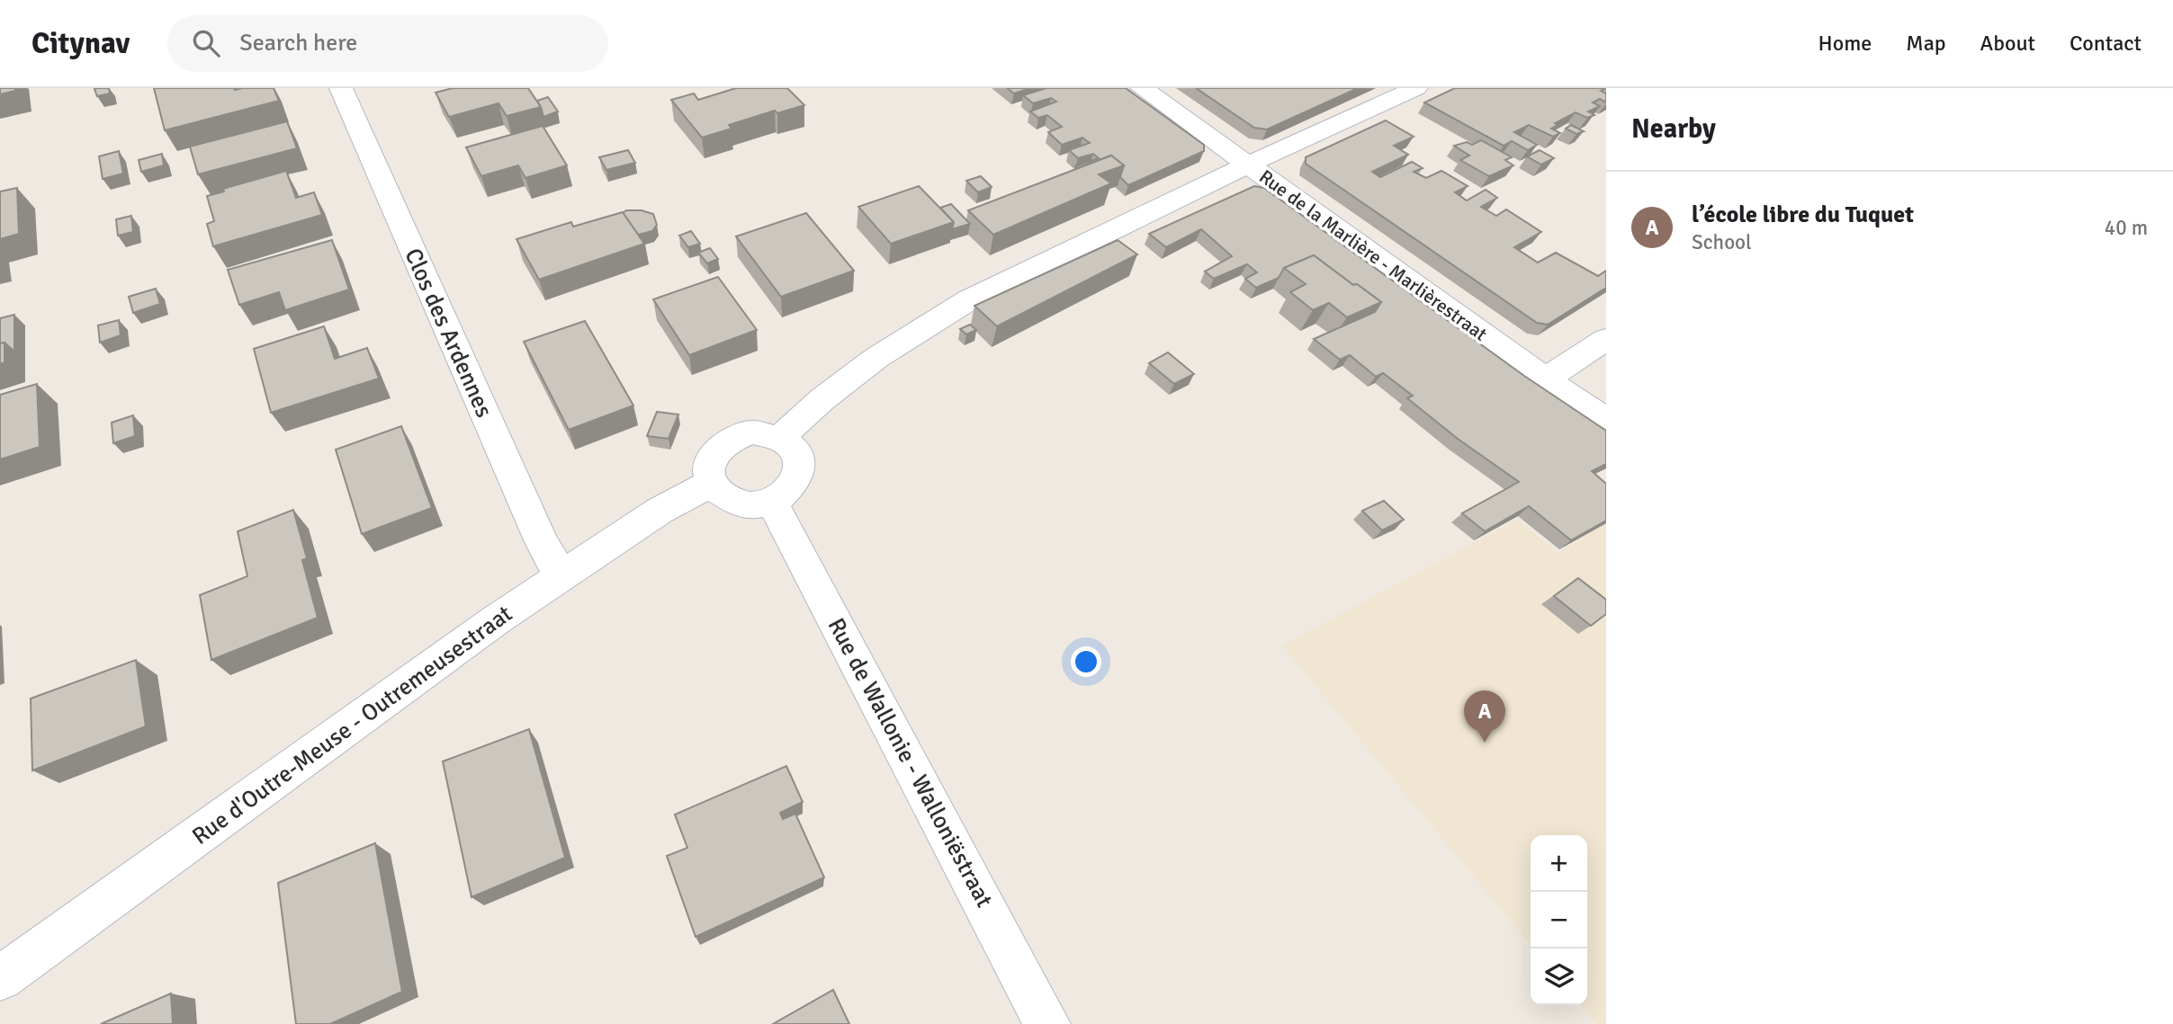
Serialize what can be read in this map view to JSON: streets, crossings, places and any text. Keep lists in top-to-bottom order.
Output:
{
  "streets": {
    "street": [
      "Rue de la Marlière - Marlièrestraat",
      "Clos des Ardennes",
      "Rue d'Outre-Meuse - Outremeusestraat",
      "Rue de Wallonie - Walloniëstraat"
    ]
  },
  "crossings": [
    ["Clos des Ardennes", "Rue d'Outre-Meuse - Outremeusestraat"],
    ["Rue d'Outre-Meuse - Outremeusestraat", "Rue de Wallonie - Walloniëstraat"]
  ],
  "page": {
    "header": "Citynav",
    "search": "Search here",
    "nav": [
      "Home",
      "Map",
      "About",
      "Contact"
    ],
    "heading": "Nearby",
    "list": [
      {
        "mark": "A",
        "name": "l’école libre du Tuquet",
        "note": "School",
        "value": "40 m"
      }
    ],
    "pins": "A",
    "map_buttons": ["+", "−"]
  }
}
